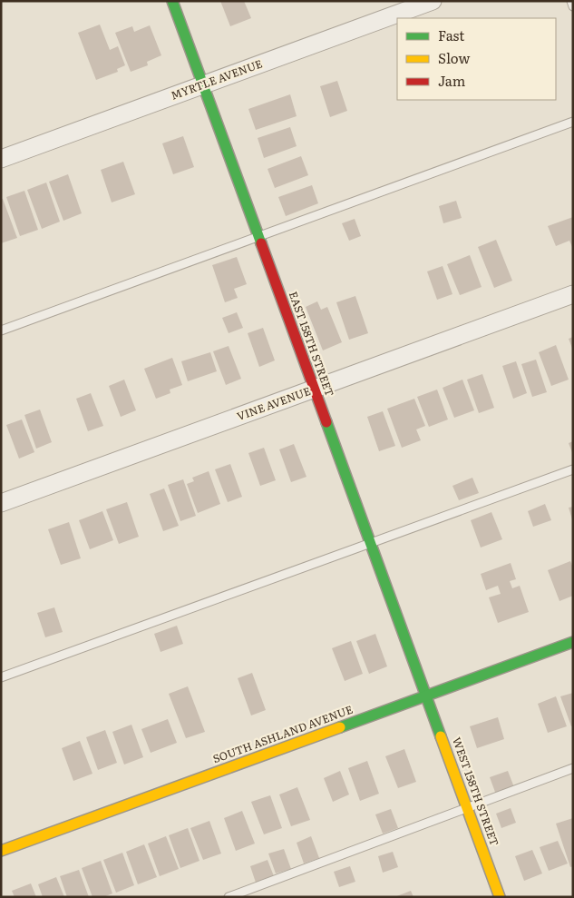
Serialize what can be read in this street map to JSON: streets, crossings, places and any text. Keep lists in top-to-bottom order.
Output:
{
  "streets": {
    "street": [
      "MYRTLE AVENUE",
      "EAST 158TH STREET",
      "VINE AVENUE",
      "SOUTH ASHLAND AVENUE",
      "WEST 158TH STREET"
    ]
  },
  "crossings": [
    ["MYRTLE AVENUE", "EAST 158TH STREET"],
    ["EAST 158TH STREET", "VINE AVENUE"],
    ["EAST 158TH STREET", "SOUTH ASHLAND AVENUE"],
    ["EAST 158TH STREET", "WEST 158TH STREET"],
    ["SOUTH ASHLAND AVENUE", "WEST 158TH STREET"]
  ],
  "legend": ["Fast", "Slow", "Jam"]
}
